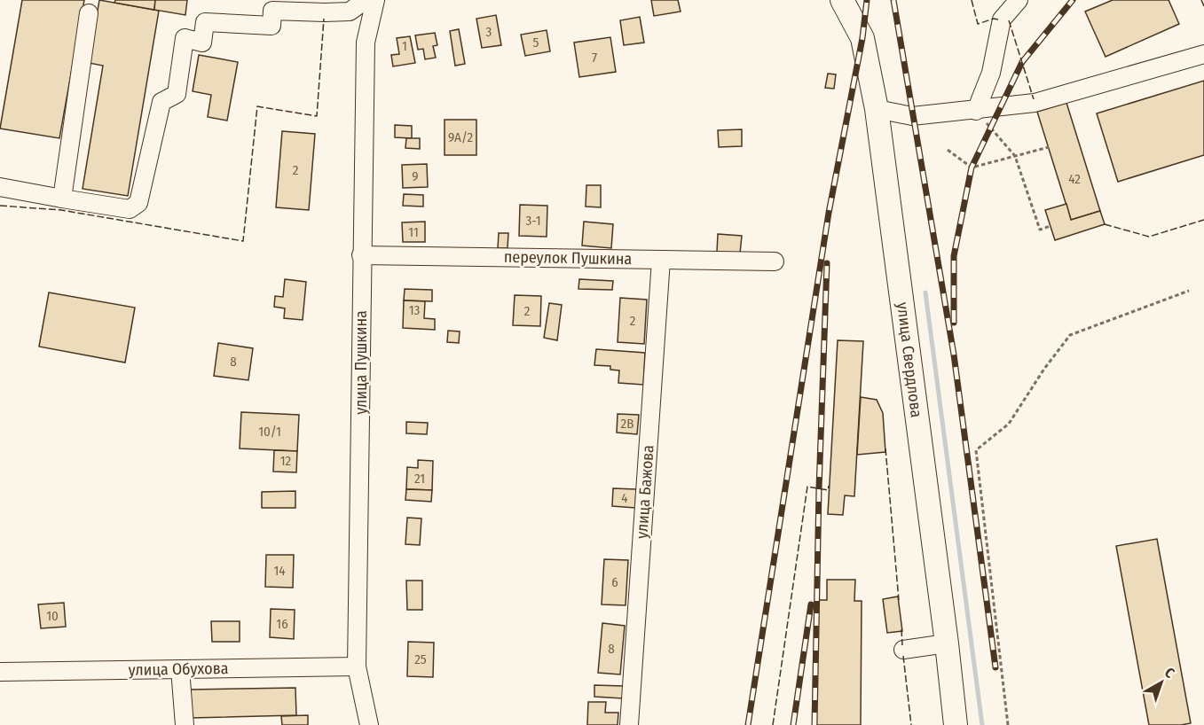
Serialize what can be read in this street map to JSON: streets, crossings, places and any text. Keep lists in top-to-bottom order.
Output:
{
  "streets": {
    "main road": ["улица Свердлова"],
    "street": [
      "переулок Пушкина",
      "улица Пушкина",
      "улица Бажова",
      "улица Обухова"
    ]
  },
  "crossings": [
    ["переулок Пушкина", "улица Пушкина"],
    ["переулок Пушкина", "улица Бажова"],
    ["улица Пушкина", "улица Обухова"]
  ],
  "house_numbers": [
    "3",
    "5",
    "1",
    "7",
    "9А/2",
    "2",
    "9",
    "42",
    "3-1",
    "11",
    "13",
    "2",
    "2",
    "8",
    "2В",
    "10/1",
    "12",
    "21",
    "4",
    "14",
    "6",
    "10",
    "16",
    "8",
    "25"
  ],
  "north": "top right"
}
